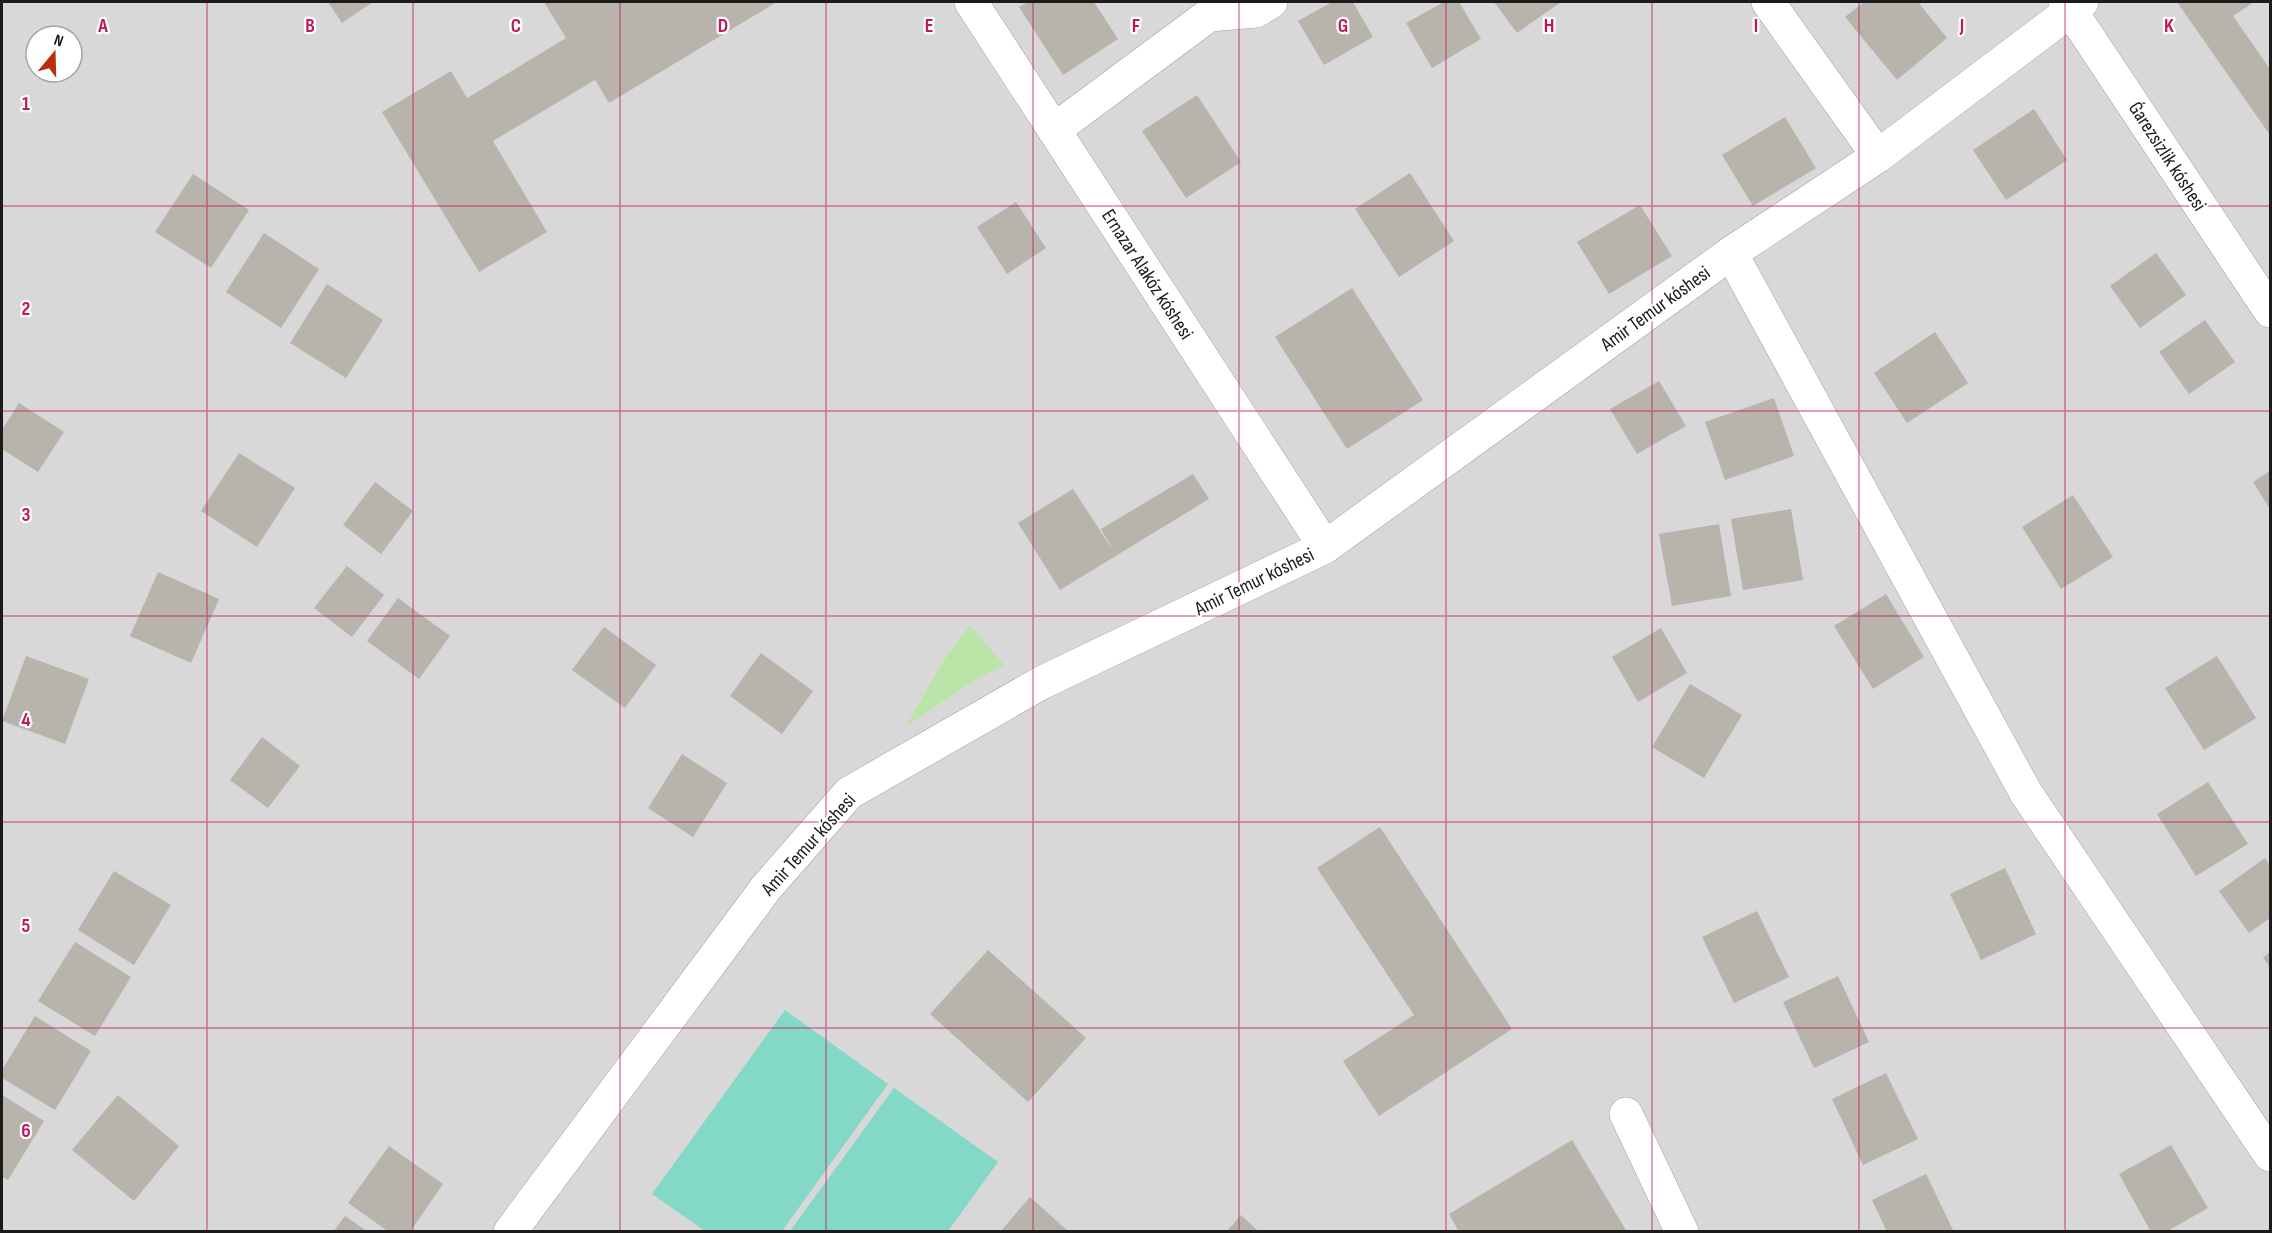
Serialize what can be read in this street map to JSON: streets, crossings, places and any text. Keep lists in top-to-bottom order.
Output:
{
  "streets": {
    "street": ["Ǵarezsizlik kóshesi", "Ernazar Alakóz kóshesi", "Amir Temur kóshesi"]
  },
  "crossings": [
    ["Ǵarezsizlik kóshesi", "Amir Temur kóshesi"],
    ["Ernazar Alakóz kóshesi", "Amir Temur kóshesi"]
  ],
  "north": "top",
  "grid": {
    "columns": [
      "A",
      "B",
      "C",
      "D",
      "E",
      "F",
      "G",
      "H",
      "I",
      "J",
      "K"
    ],
    "rows": [
      "1",
      "2",
      "3",
      "4",
      "5",
      "6"
    ]
  }
}
